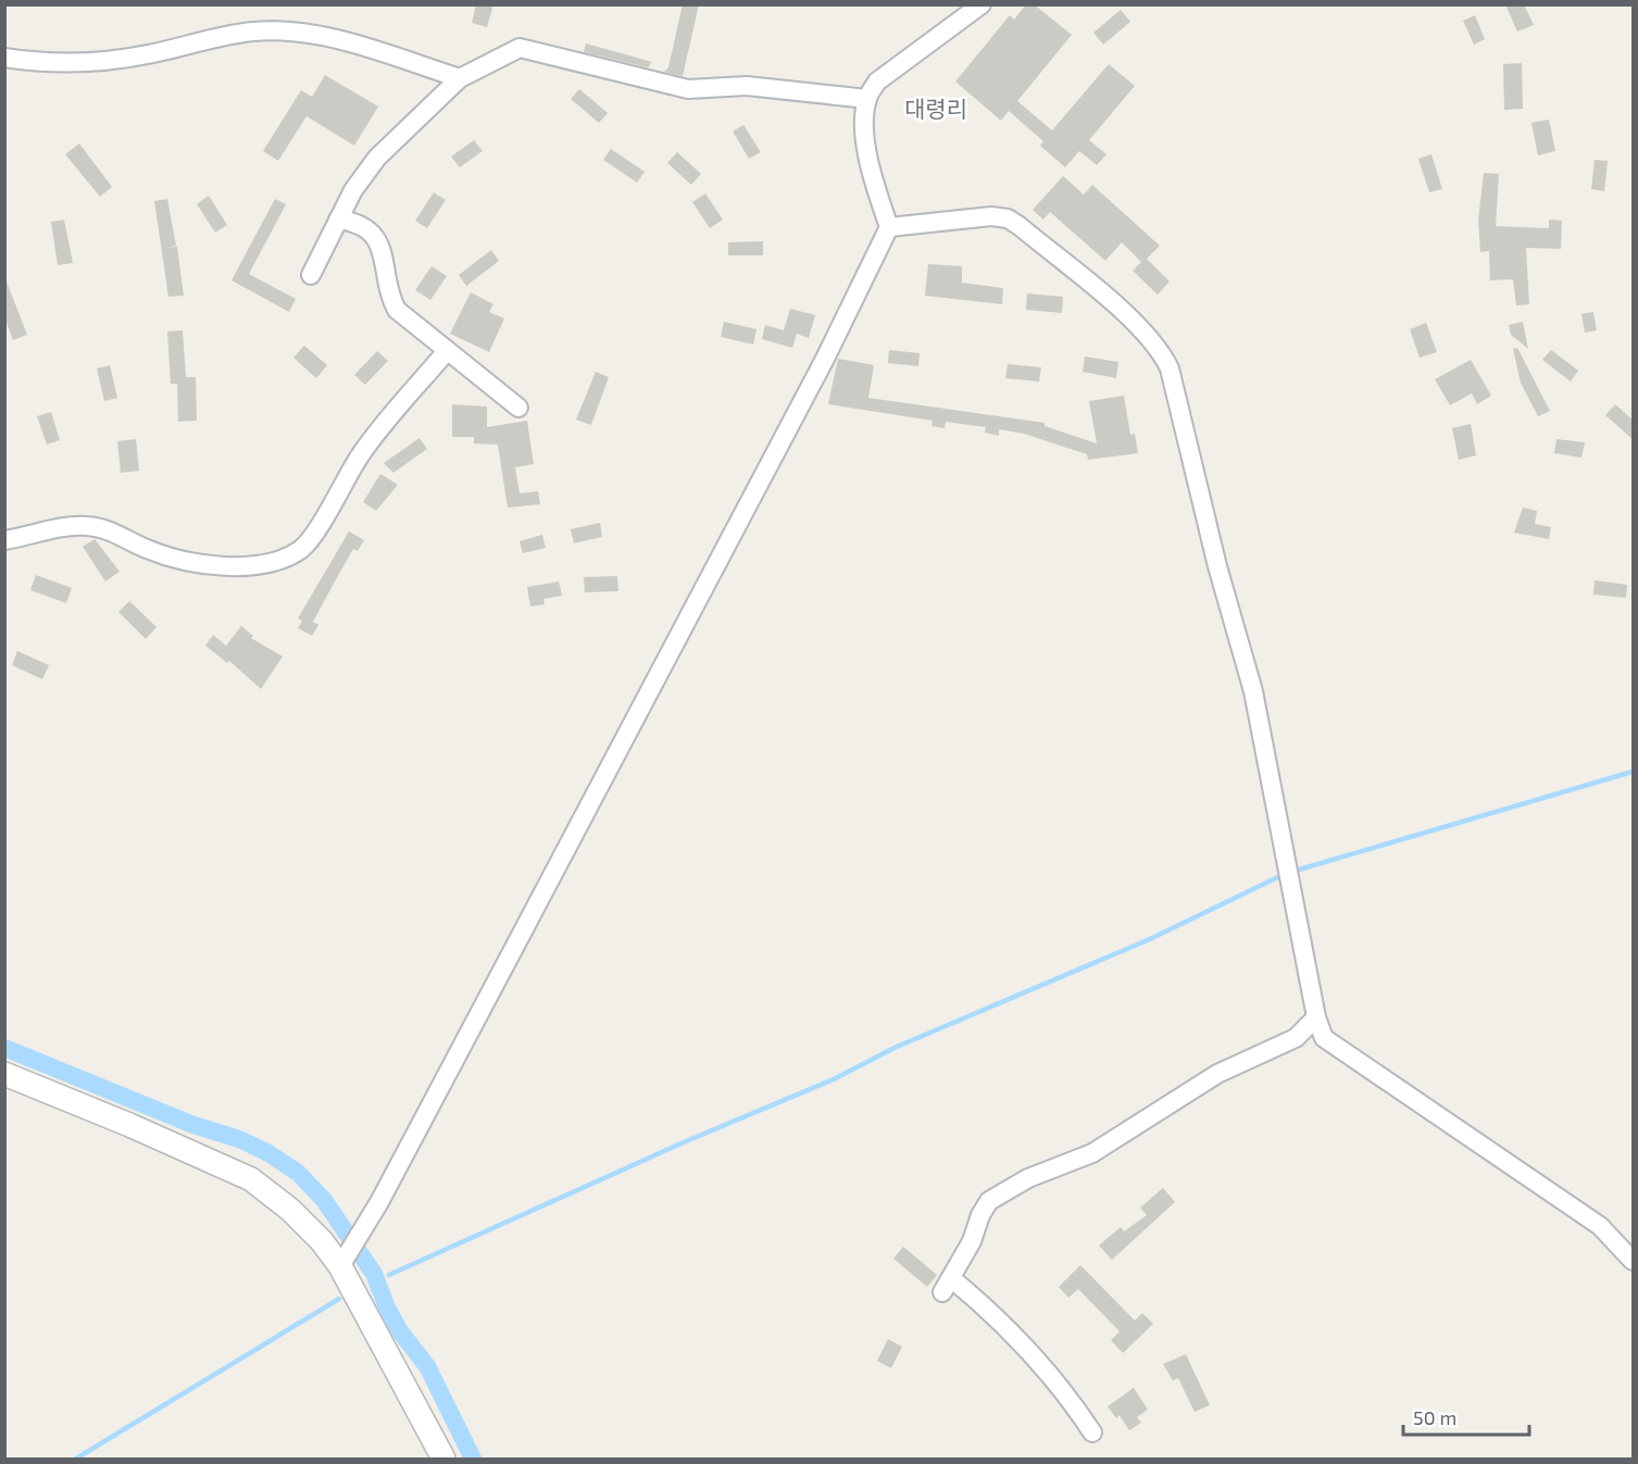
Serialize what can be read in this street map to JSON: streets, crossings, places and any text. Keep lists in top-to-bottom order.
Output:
{
  "districts": ["대령리"],
  "scale_bar": "50 m"
}
